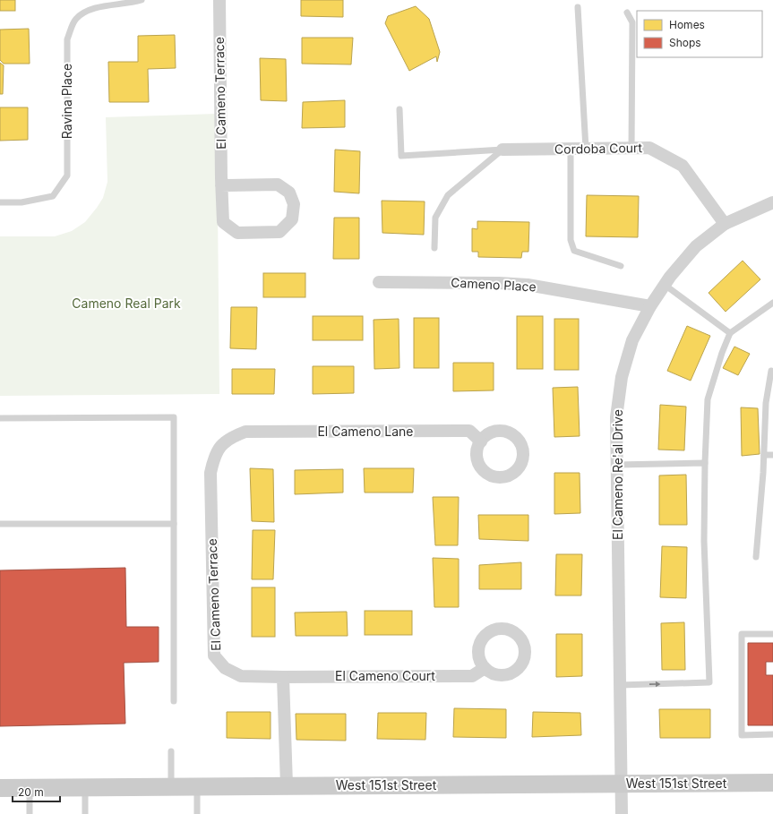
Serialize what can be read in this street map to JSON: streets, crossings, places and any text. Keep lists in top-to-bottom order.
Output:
{
  "streets": {
    "street": [
      "El Cameno Terrace",
      "Cordoba Court",
      "Cameno Place",
      "El Cameno Lane",
      "El Cameno Re'al Drive",
      "El Cameno Court",
      "West 151st Street"
    ],
    "lane": ["Ravina Place"]
  },
  "crossings": [
    ["El Cameno Terrace", "El Cameno Lane"],
    ["El Cameno Terrace", "El Cameno Court"],
    ["Cordoba Court", "El Cameno Re'al Drive"],
    ["Cameno Place", "El Cameno Re'al Drive"],
    ["El Cameno Re'al Drive", "West 151st Street"]
  ],
  "parks": ["Cameno Real Park"],
  "legend": ["Homes", "Shops"],
  "scale_bar": "20 m"
}
